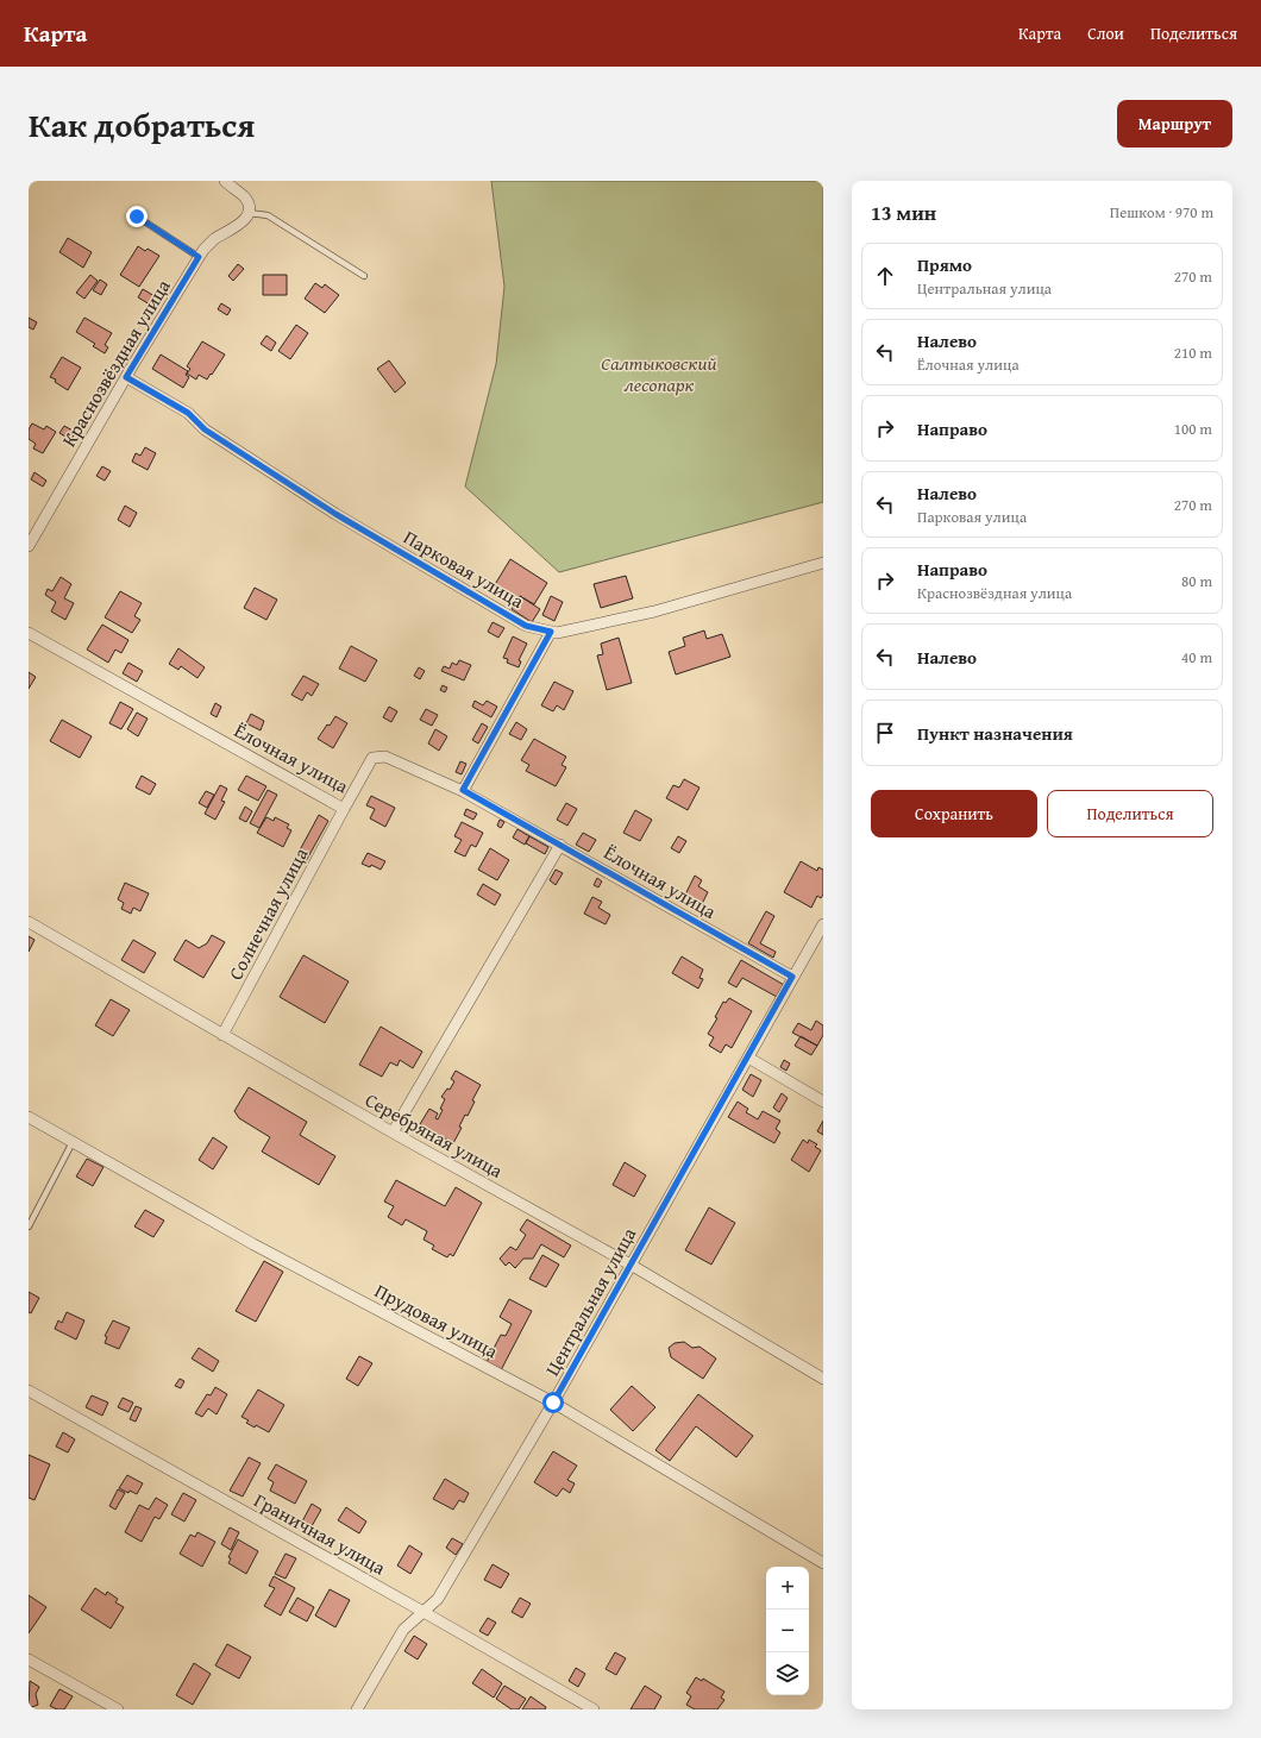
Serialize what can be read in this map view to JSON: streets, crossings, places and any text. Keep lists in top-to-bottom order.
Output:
{
  "streets": {
    "street": [
      "Краснозвёздная улица",
      "Парковая улица",
      "Ёлочная улица",
      "Солнечная улица",
      "Серебряная улица",
      "Центральная улица",
      "Прудовая улица",
      "Граничная улица"
    ]
  },
  "crossings": [
    ["Краснозвёздная улица", "Парковая улица"],
    ["Ёлочная улица", "Солнечная улица"],
    ["Ёлочная улица", "Центральная улица"],
    ["Солнечная улица", "Серебряная улица"],
    ["Серебряная улица", "Центральная улица"],
    ["Центральная улица", "Прудовая улица"],
    ["Центральная улица", "Граничная улица"]
  ],
  "parks": ["Салтыковский лесопарк"],
  "page": {
    "header": "Карта",
    "nav": ["Карта", "Слои", "Поделиться"],
    "title": "Как добраться",
    "buttons": [
      "Маршрут",
      ["Сохранить", "Поделиться"]
    ],
    "heading": ["13 мин", "Пешком · 970 m"],
    "list": [
      ["Прямо", "Центральная улица", "270 m"],
      ["Налево", "Ёлочная улица", "210 m"],
      ["Направо", "100 m"],
      ["Налево", "Парковая улица", "270 m"],
      ["Направо", "Краснозвёздная улица", "80 m"],
      ["Налево", "40 m"],
      "Пункт назначения"
    ],
    "map_buttons": ["+", "−"]
  }
}
